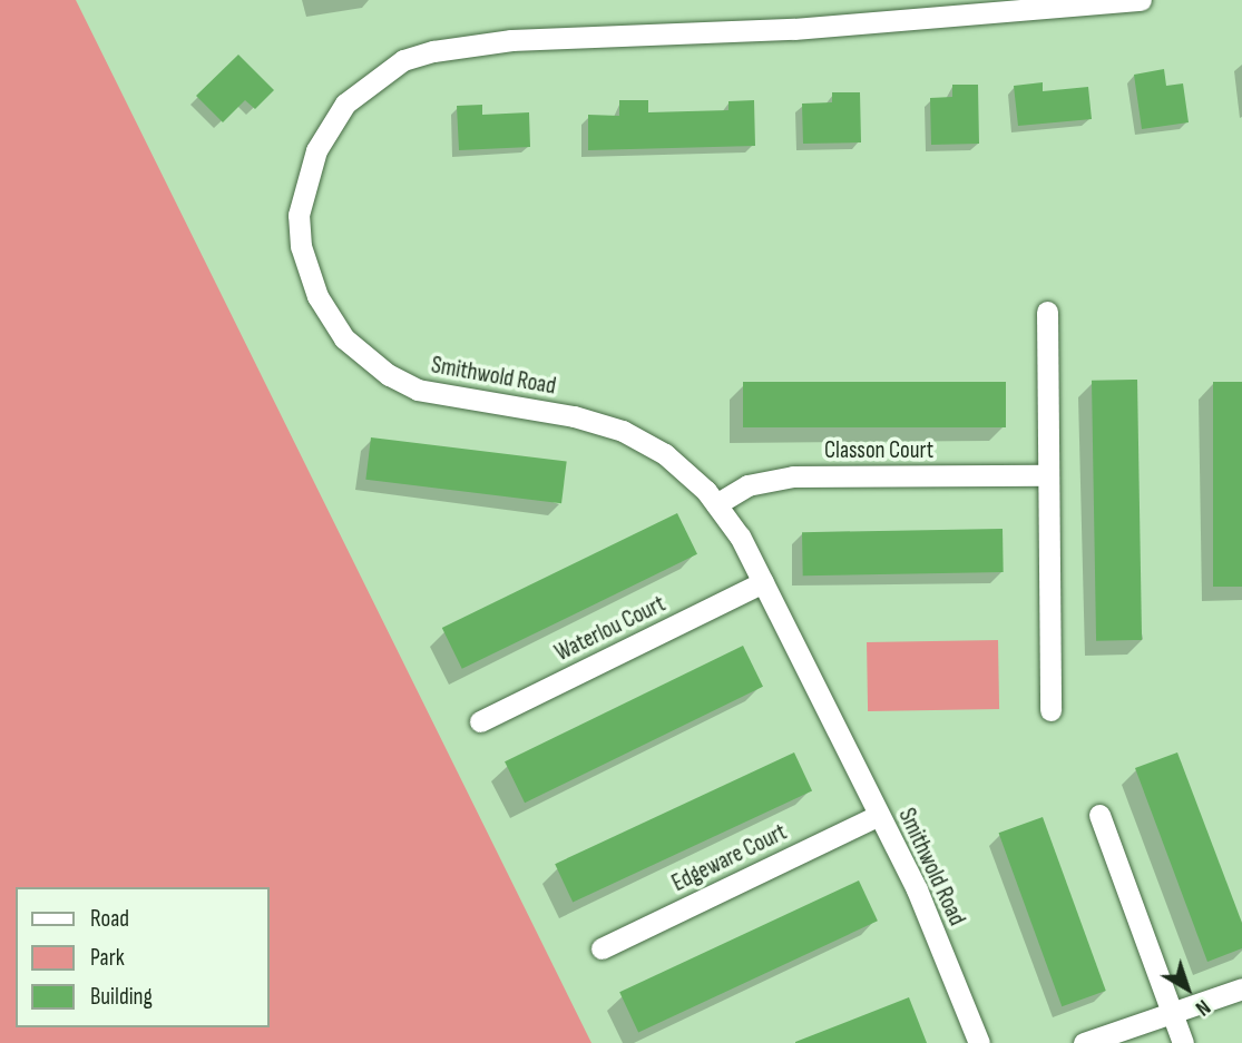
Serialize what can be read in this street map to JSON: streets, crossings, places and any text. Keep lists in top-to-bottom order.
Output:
{
  "streets": {
    "street": [
      "Smithwold Road",
      "Classon Court",
      "Waterlou Court",
      "Edgeware Court"
    ]
  },
  "crossings": [
    ["Smithwold Road", "Classon Court"],
    ["Smithwold Road", "Waterlou Court"],
    ["Smithwold Road", "Edgeware Court"]
  ],
  "legend": ["Road", "Park", "Building"],
  "north": "bottom right"
}
